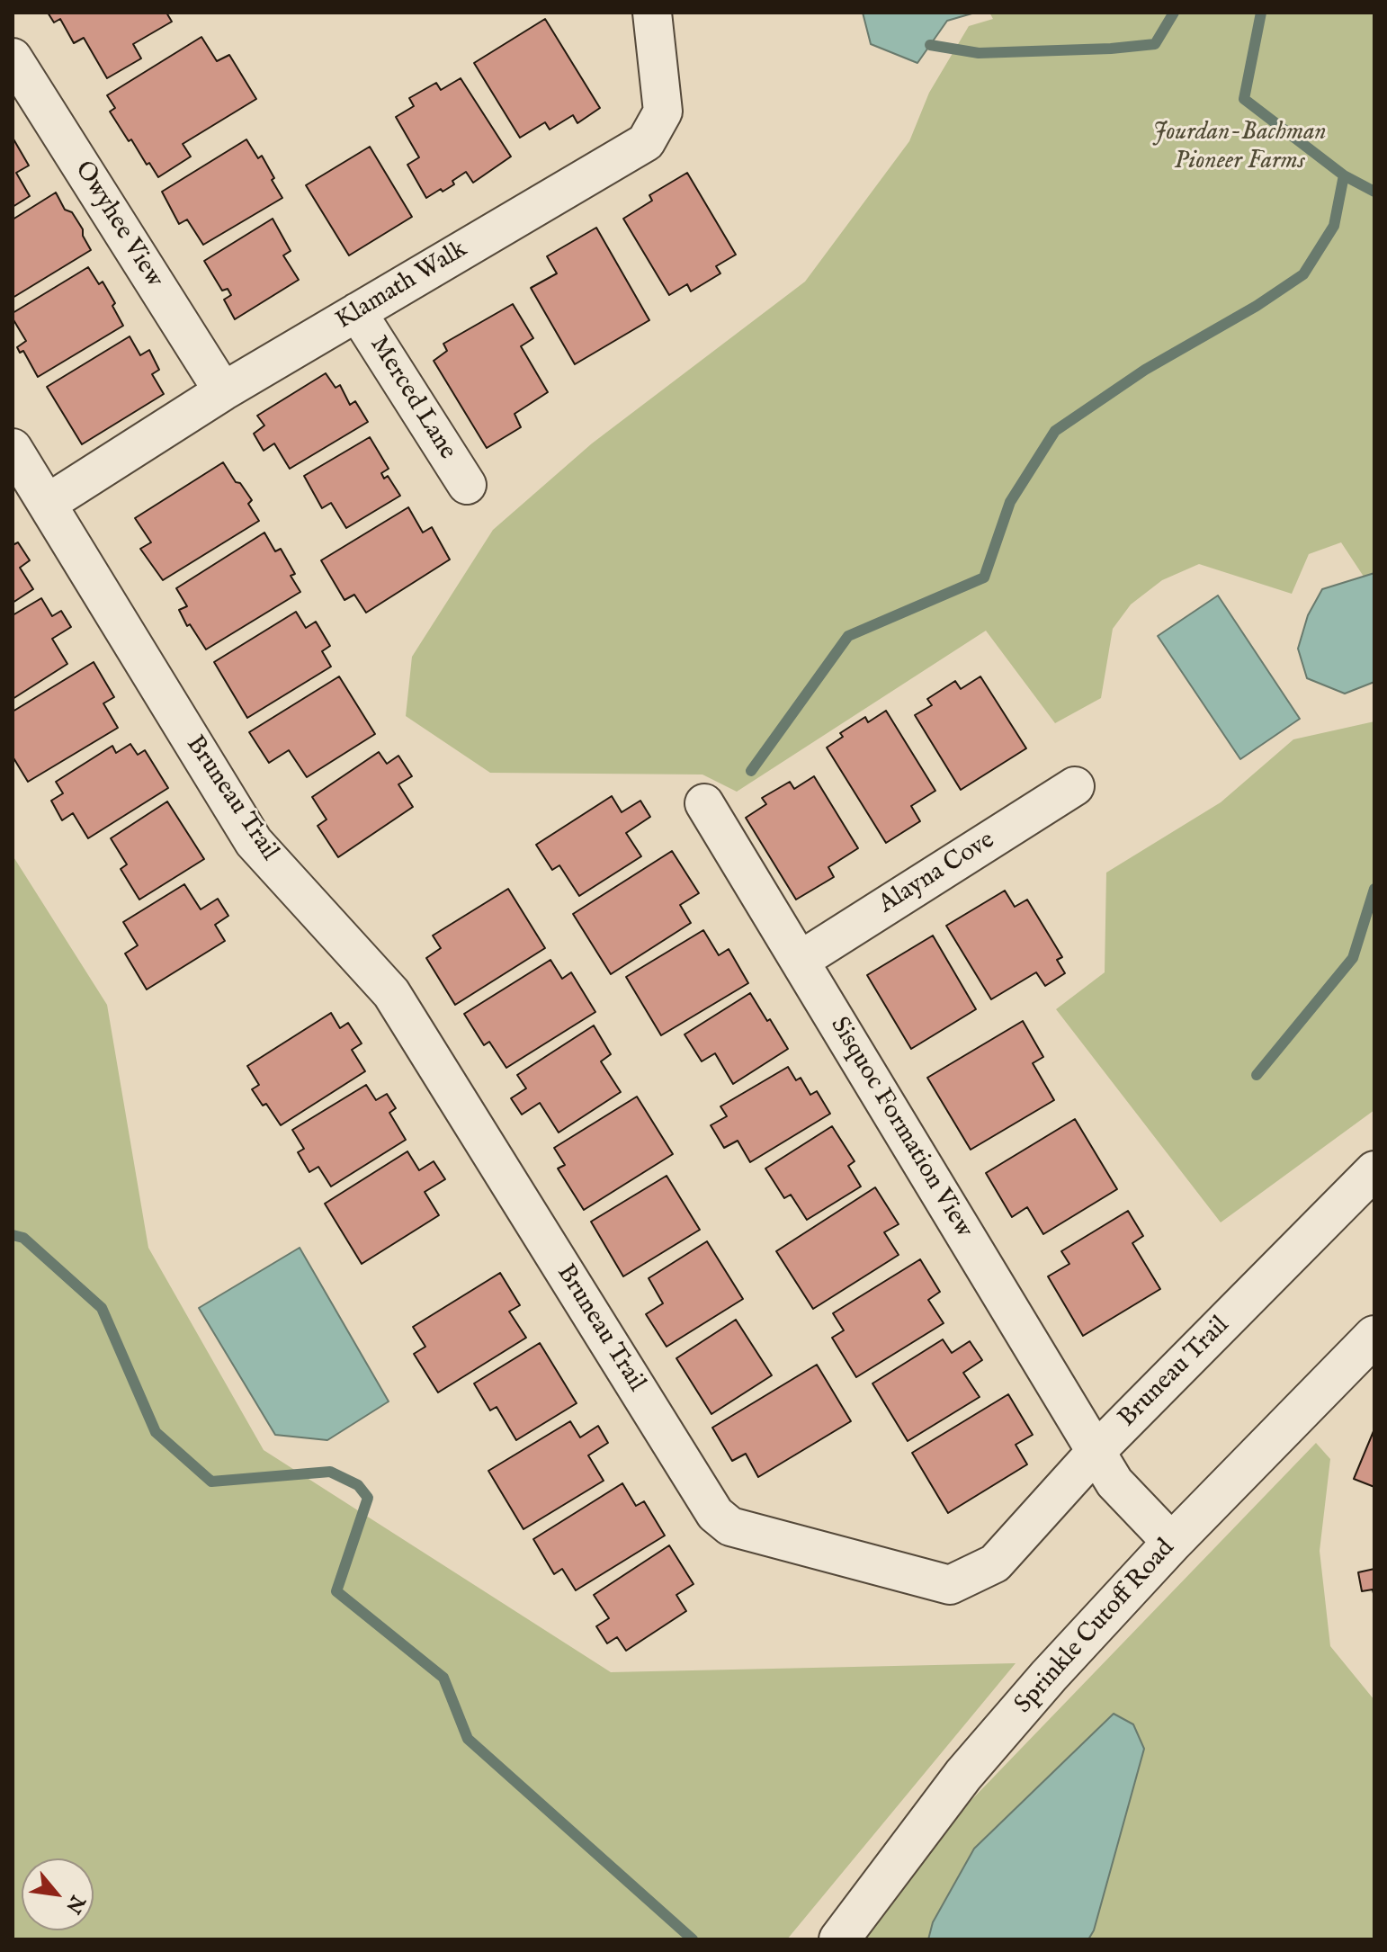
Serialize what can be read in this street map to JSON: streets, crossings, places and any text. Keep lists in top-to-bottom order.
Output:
{
  "streets": {
    "street": [
      "Owyhee View",
      "Klamath Walk",
      "Merced Lane",
      "Bruneau Trail",
      "Alayna Cove",
      "Sisquoc Formation View",
      "Sprinkle Cutoff Road"
    ]
  },
  "crossings": [
    ["Owyhee View", "Klamath Walk"],
    ["Klamath Walk", "Merced Lane"],
    ["Klamath Walk", "Bruneau Trail"],
    ["Bruneau Trail", "Sisquoc Formation View"],
    ["Alayna Cove", "Sisquoc Formation View"],
    ["Sisquoc Formation View", "Sprinkle Cutoff Road"]
  ],
  "parks": ["Jourdan-Bachman Pioneer Farms"],
  "north": "bottom right"
}
